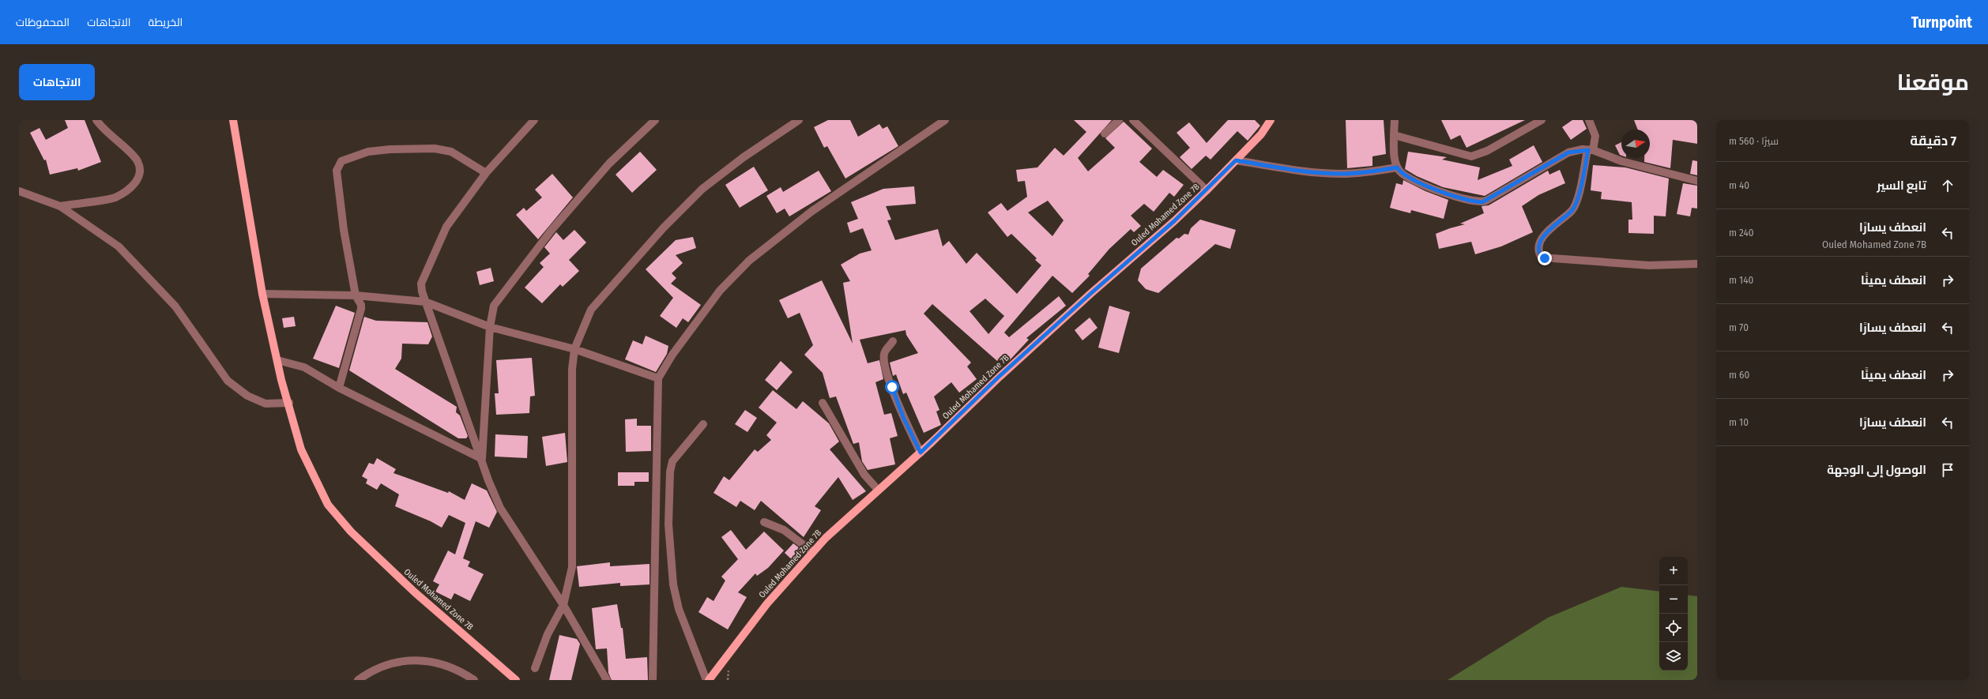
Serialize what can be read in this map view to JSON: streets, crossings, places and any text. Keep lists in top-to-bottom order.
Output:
{
  "streets": {
    "main road": ["Ouled Mohamed Zone 7B"]
  },
  "north": "right",
  "page": {
    "header": "Turnpoint",
    "nav": ["الخريطة", "الاتجاهات", "المحفوظات"],
    "title": "موقعنا",
    "buttons": "الاتجاهات",
    "heading": ["7 دقيقة", "سيرًا · 560 m"],
    "list": [
      ["تابع السير", "40 m"],
      ["انعطف يسارًا", "Ouled Mohamed Zone 7B", "240 m"],
      ["انعطف يمينًا", "140 m"],
      ["انعطف يسارًا", "70 m"],
      ["انعطف يمينًا", "60 m"],
      ["انعطف يسارًا", "10 m"],
      "الوصول إلى الوجهة"
    ],
    "map_buttons": ["+", "−"]
  }
}
